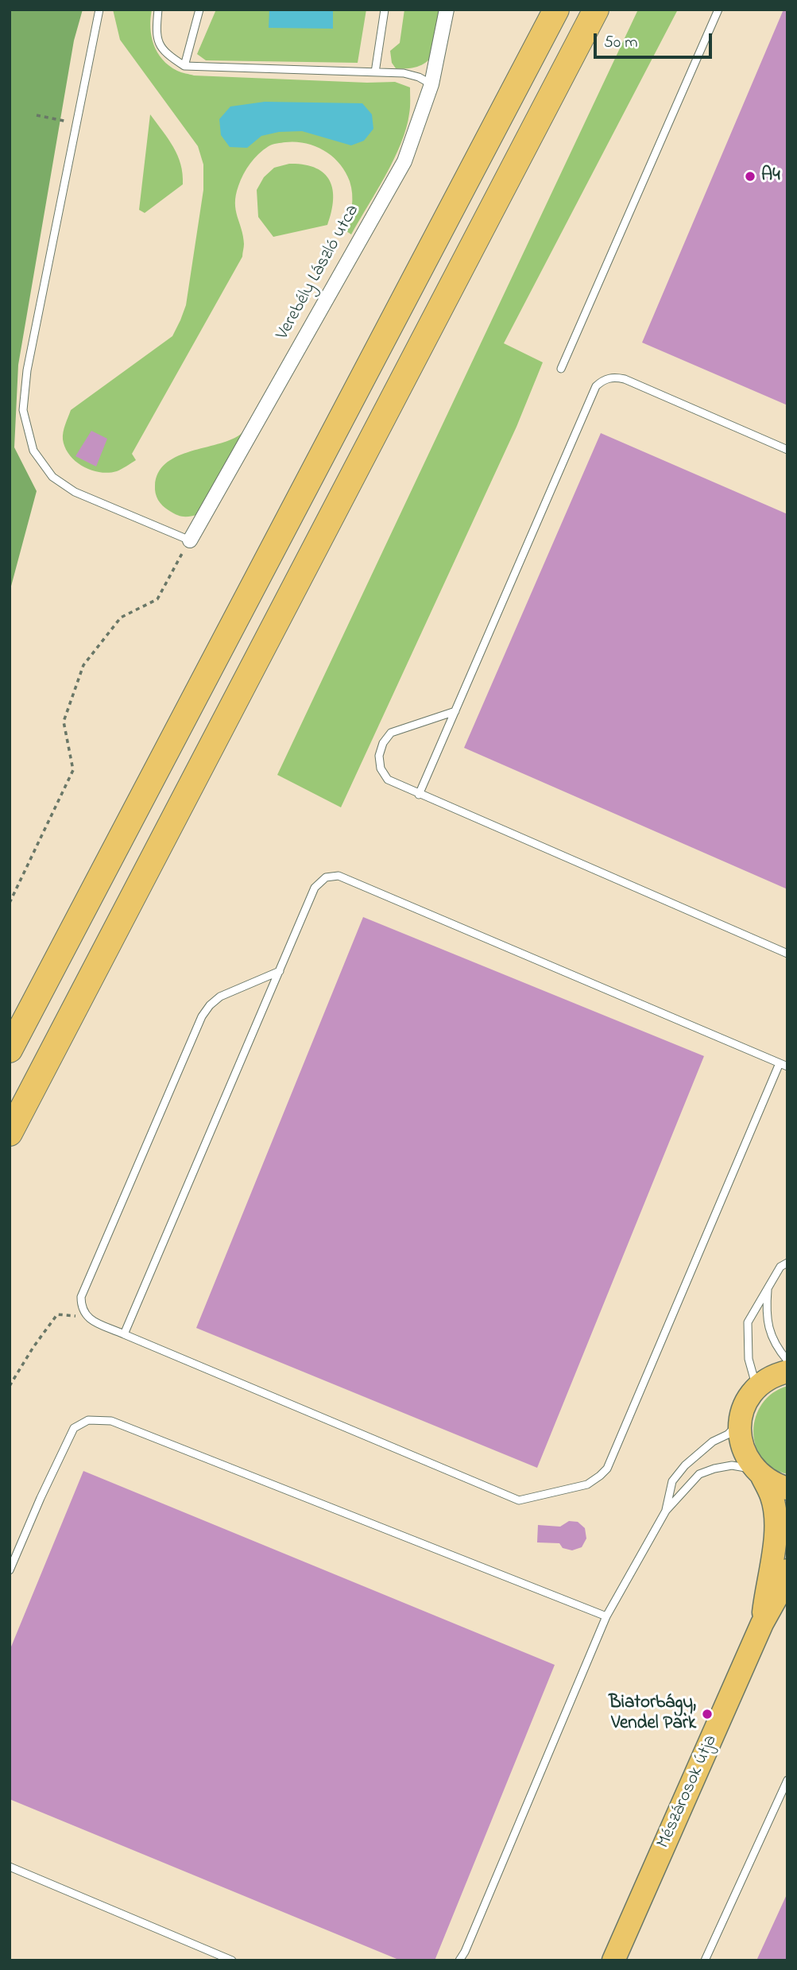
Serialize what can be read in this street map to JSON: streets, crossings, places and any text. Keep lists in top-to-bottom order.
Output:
{
  "streets": {
    "main road": ["Mészárosok útja"],
    "street": ["Verebély László utca"]
  },
  "places": ["A4", "Biatorbágy, Vendel Park"],
  "scale_bar": "50 m"
}
